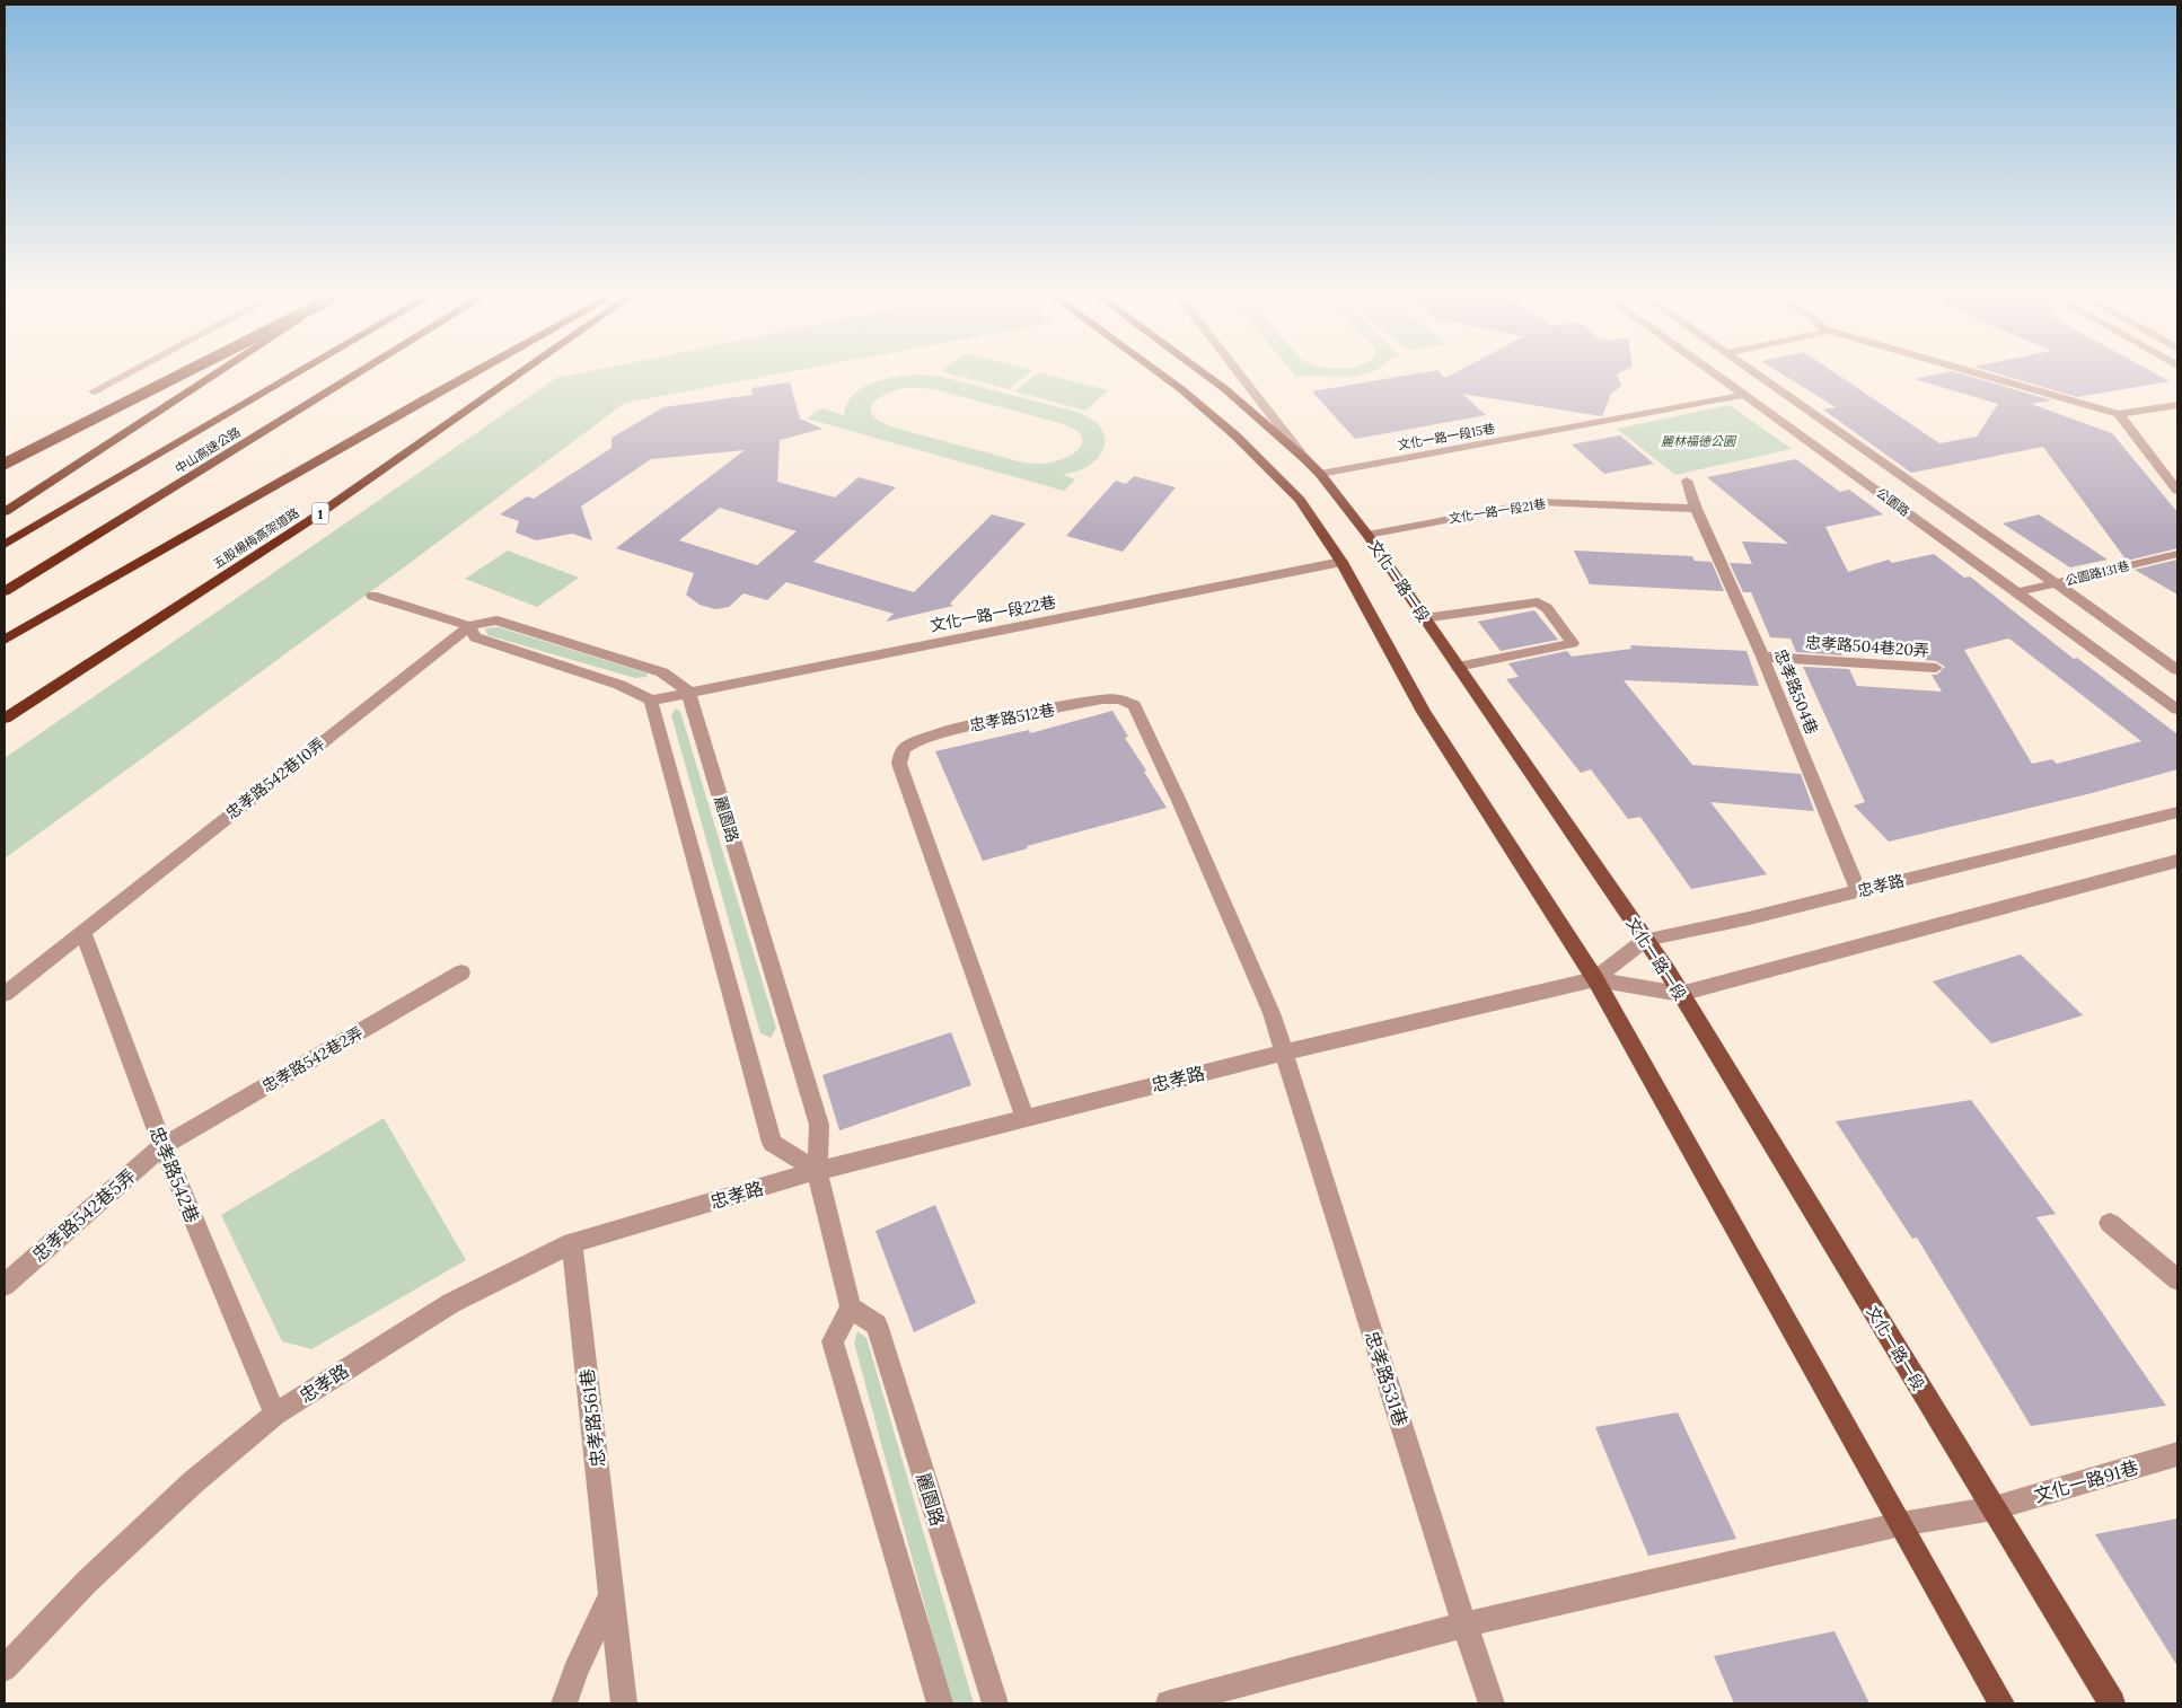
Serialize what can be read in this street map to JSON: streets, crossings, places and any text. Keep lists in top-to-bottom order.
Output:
{
  "streets": {
    "highway": ["中山高速公路", "1", "五股楊梅高架道路"],
    "main road": ["文化一路一段"],
    "street": [
      "文化一路一段15巷",
      "公園路",
      "文化一路一段21巷",
      "公園路131巷",
      "文化一路一段22巷",
      "忠孝路504巷20弄",
      "忠孝路504巷",
      "忠孝路512巷",
      "忠孝路542巷10弄",
      "麗園路",
      "忠孝路",
      "忠孝路542巷2弄",
      "忠孝路542巷",
      "忠孝路542巷5弄",
      "忠孝路531巷",
      "忠孝路561巷",
      "文化一路91巷"
    ]
  },
  "crossings": [
    ["文化一路一段15巷", "公園路"],
    ["文化一路一段15巷", "文化一路一段"],
    ["公園路", "公園路131巷"],
    ["文化一路一段21巷", "文化一路一段"],
    ["文化一路一段21巷", "忠孝路504巷"],
    ["文化一路一段", "忠孝路"],
    ["文化一路一段", "文化一路91巷"],
    ["文化一路一段22巷", "麗園路"],
    ["忠孝路504巷20弄", "忠孝路504巷"],
    ["忠孝路504巷", "忠孝路"],
    ["忠孝路512巷", "忠孝路"],
    ["忠孝路512巷", "忠孝路531巷"],
    ["忠孝路542巷10弄", "忠孝路542巷"],
    ["麗園路", "忠孝路"],
    ["忠孝路", "忠孝路542巷"],
    ["忠孝路", "忠孝路531巷"],
    ["忠孝路", "忠孝路561巷"],
    ["忠孝路542巷2弄", "忠孝路542巷"],
    ["忠孝路542巷2弄", "忠孝路542巷5弄"],
    ["忠孝路542巷", "忠孝路542巷5弄"],
    ["忠孝路531巷", "文化一路91巷"]
  ],
  "parks": ["麗林福德公園"]
}
